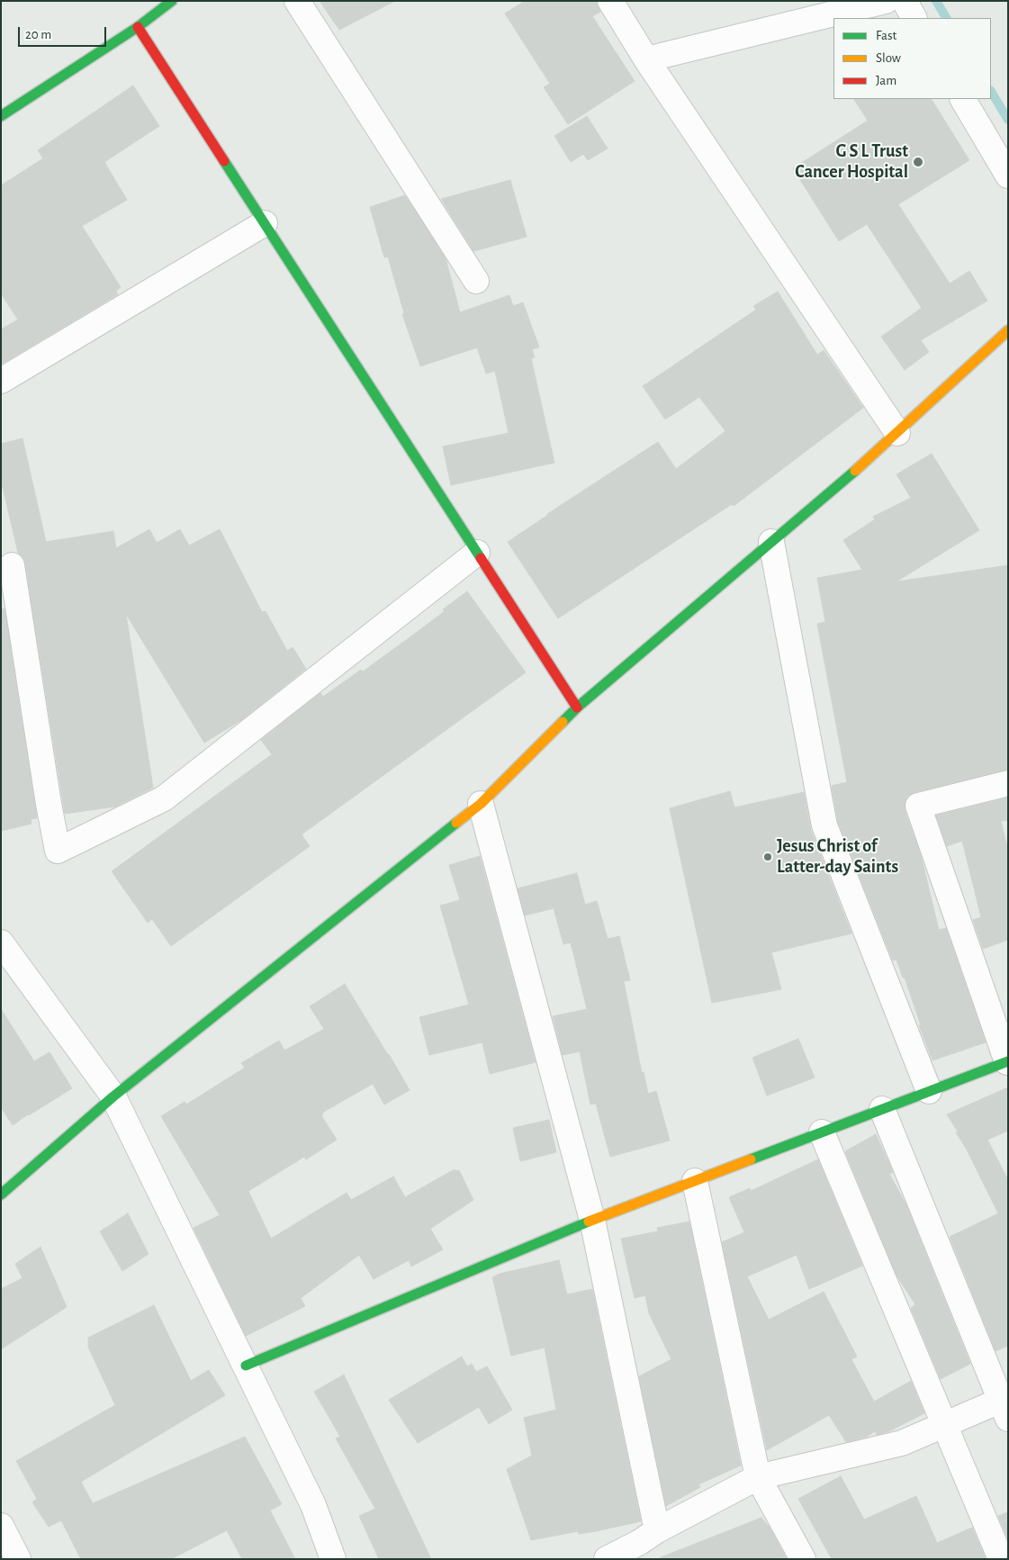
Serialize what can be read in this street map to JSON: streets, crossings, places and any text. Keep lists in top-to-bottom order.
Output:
{
  "places": ["G S L Trust Cancer Hospital", "Jesus Christ of Latter-day Saints"],
  "legend": ["Fast", "Slow", "Jam"],
  "scale_bar": "20 m"
}
